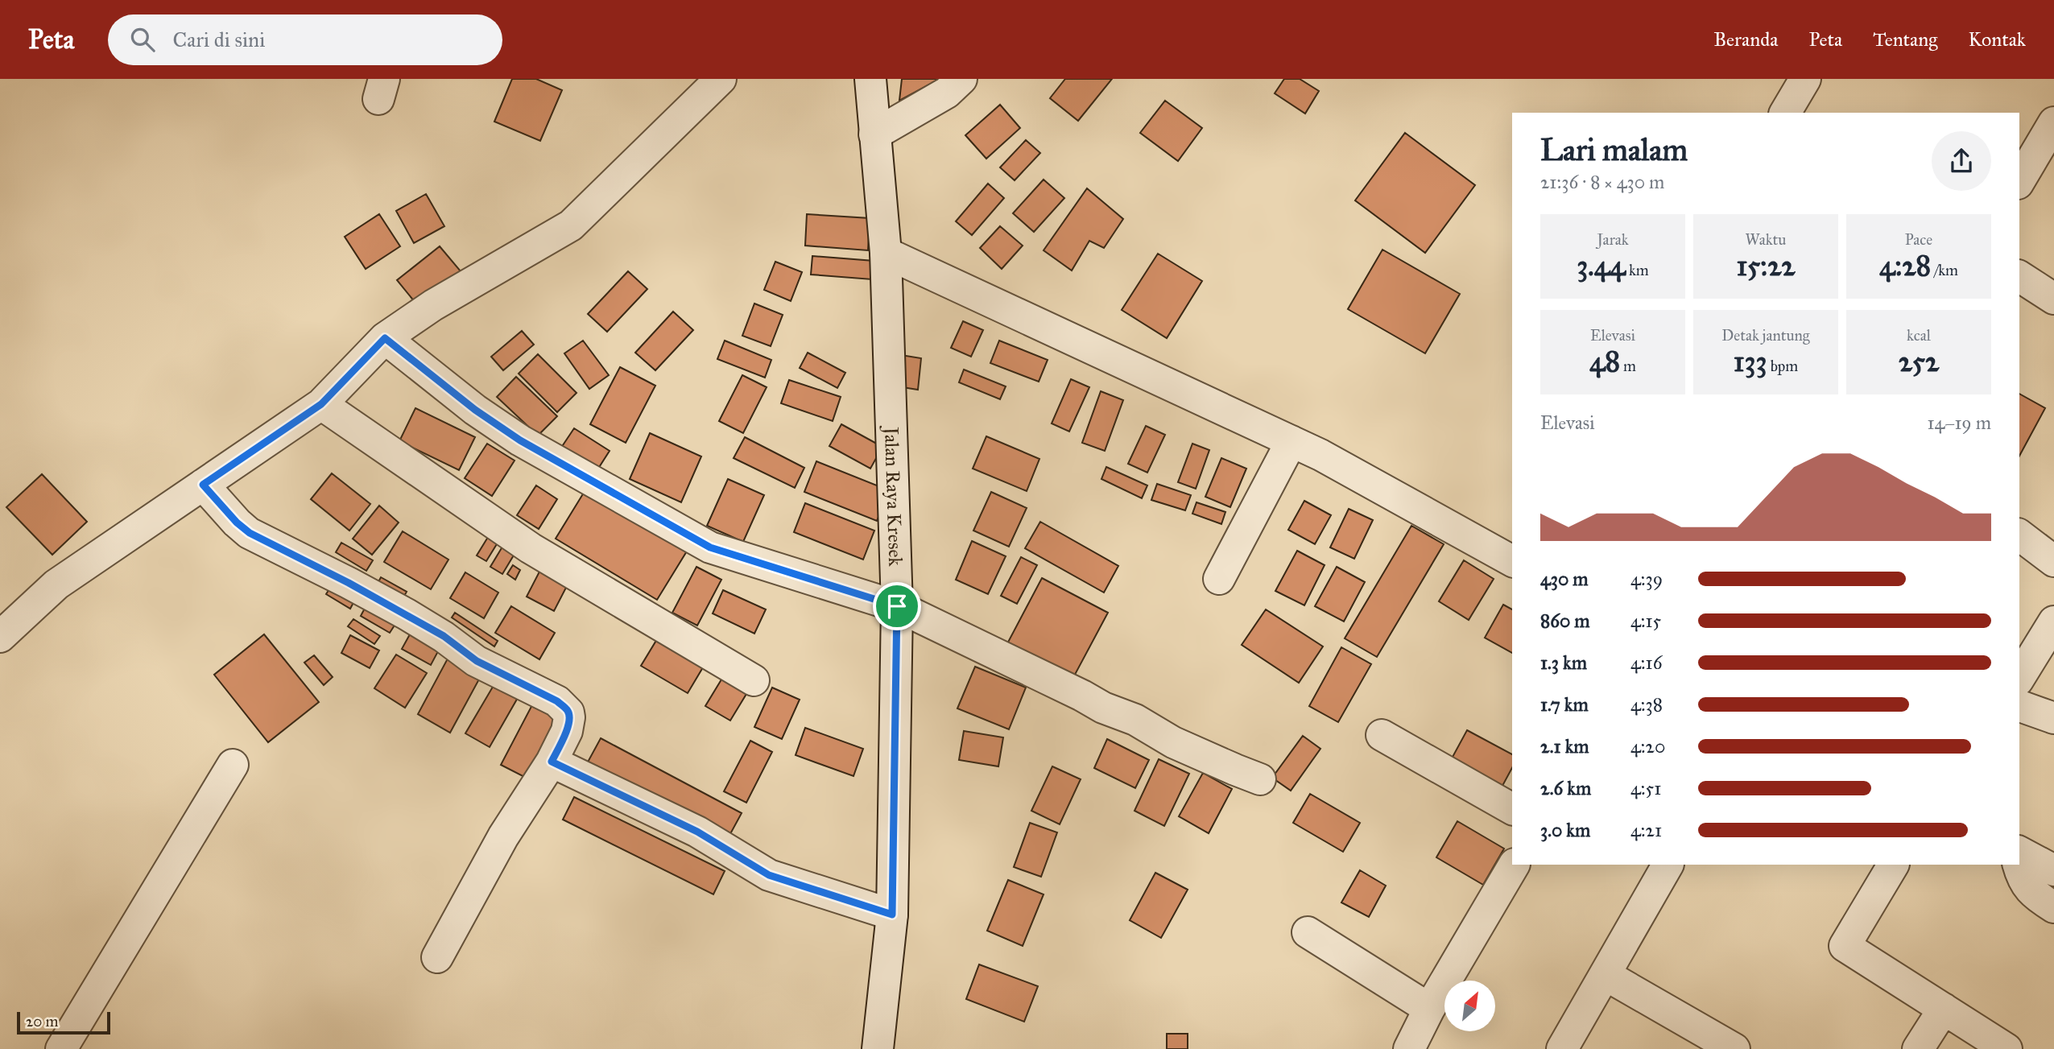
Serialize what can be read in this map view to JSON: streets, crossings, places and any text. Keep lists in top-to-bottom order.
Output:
{
  "streets": {
    "street": ["Jalan Raya Kresek"]
  },
  "scale_bar": "20 m",
  "north": "top right",
  "page": {
    "header": "Peta",
    "search": "Cari di sini",
    "nav": [
      "Beranda",
      "Peta",
      "Tentang",
      "Kontak"
    ],
    "heading": ["Lari malam", "21:36 · 8 × 430 m"],
    "stats": [
      ["Jarak", "3.44 km"],
      ["Waktu", "15:22"],
      ["Pace", "4:28 /km"],
      ["Elevasi", "48 m"],
      ["Detak jantung", "133 bpm"],
      ["kcal", "252"]
    ],
    "chart": ["Elevasi", "14–19 m"],
    "list": [
      {
        "name": "430 m",
        "note": "4:39"
      },
      {
        "name": "860 m",
        "note": "4:15"
      },
      {
        "name": "1.3 km",
        "note": "4:16"
      },
      {
        "name": "1.7 km",
        "note": "4:38"
      },
      {
        "name": "2.1 km",
        "note": "4:20"
      },
      {
        "name": "2.6 km",
        "note": "4:51"
      },
      {
        "name": "3.0 km",
        "note": "4:21"
      }
    ],
    "scale": "20 m"
  }
}
